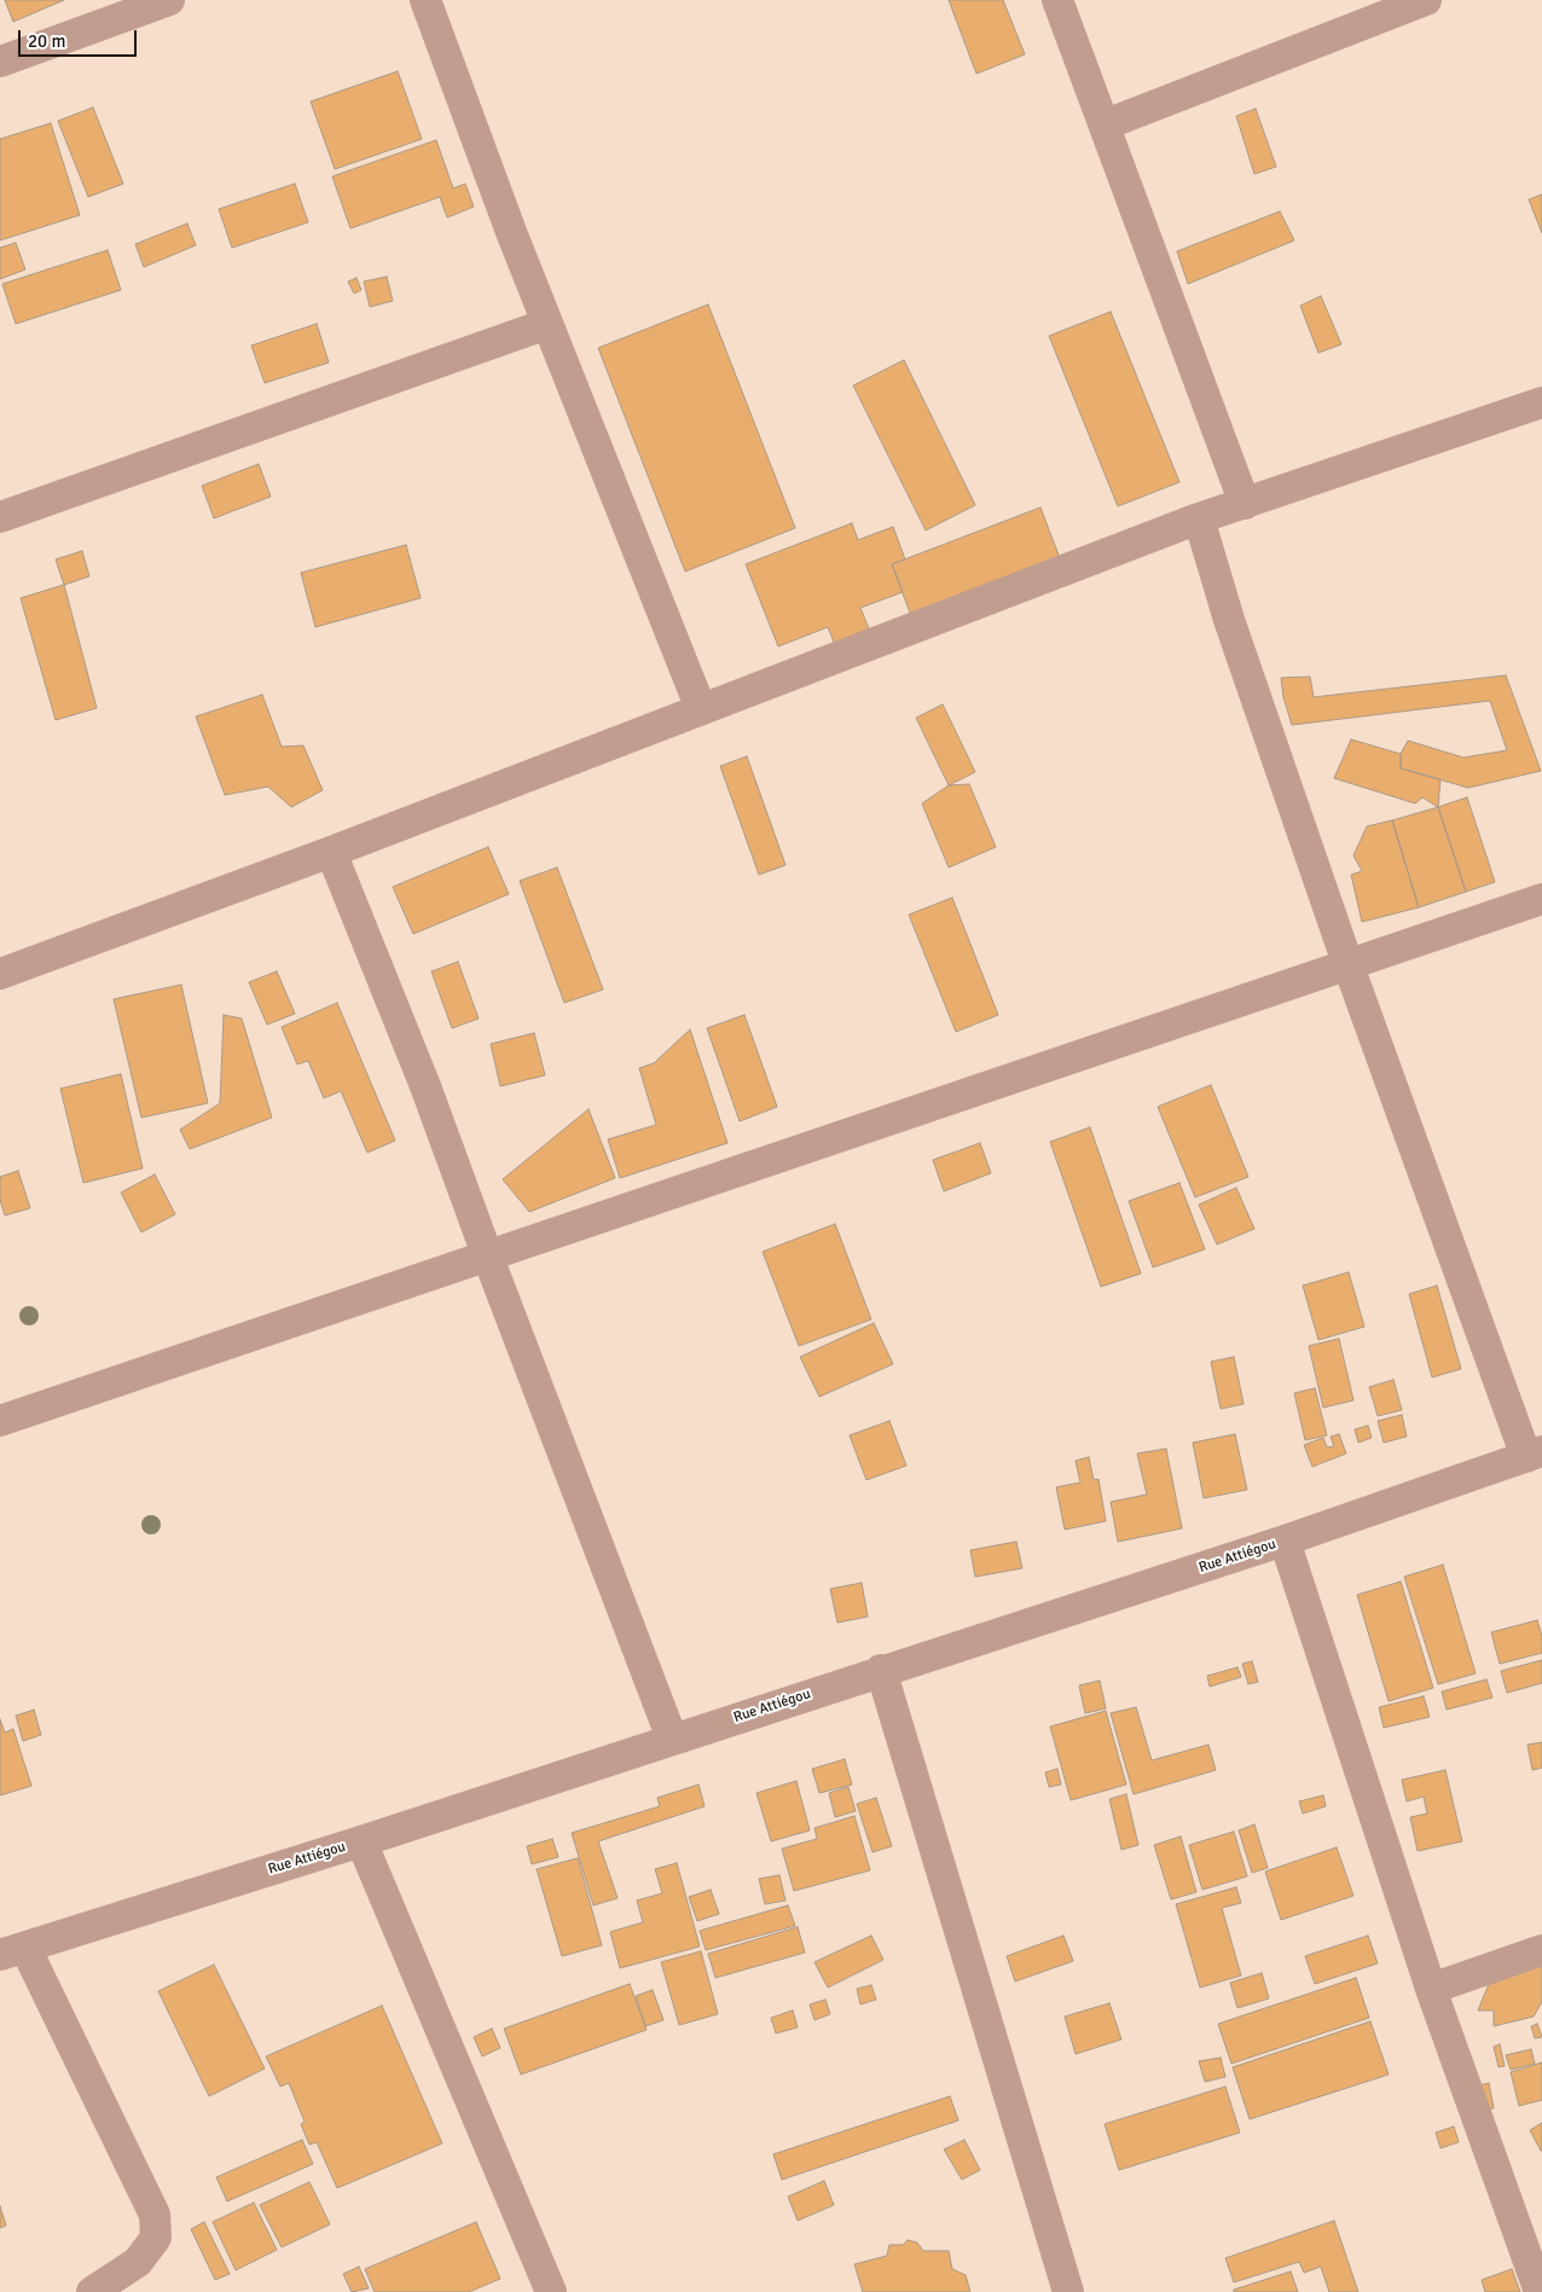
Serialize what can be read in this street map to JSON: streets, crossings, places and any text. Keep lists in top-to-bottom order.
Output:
{
  "streets": {
    "street": ["Rue Attiégou"]
  },
  "scale_bar": "20 m"
}
